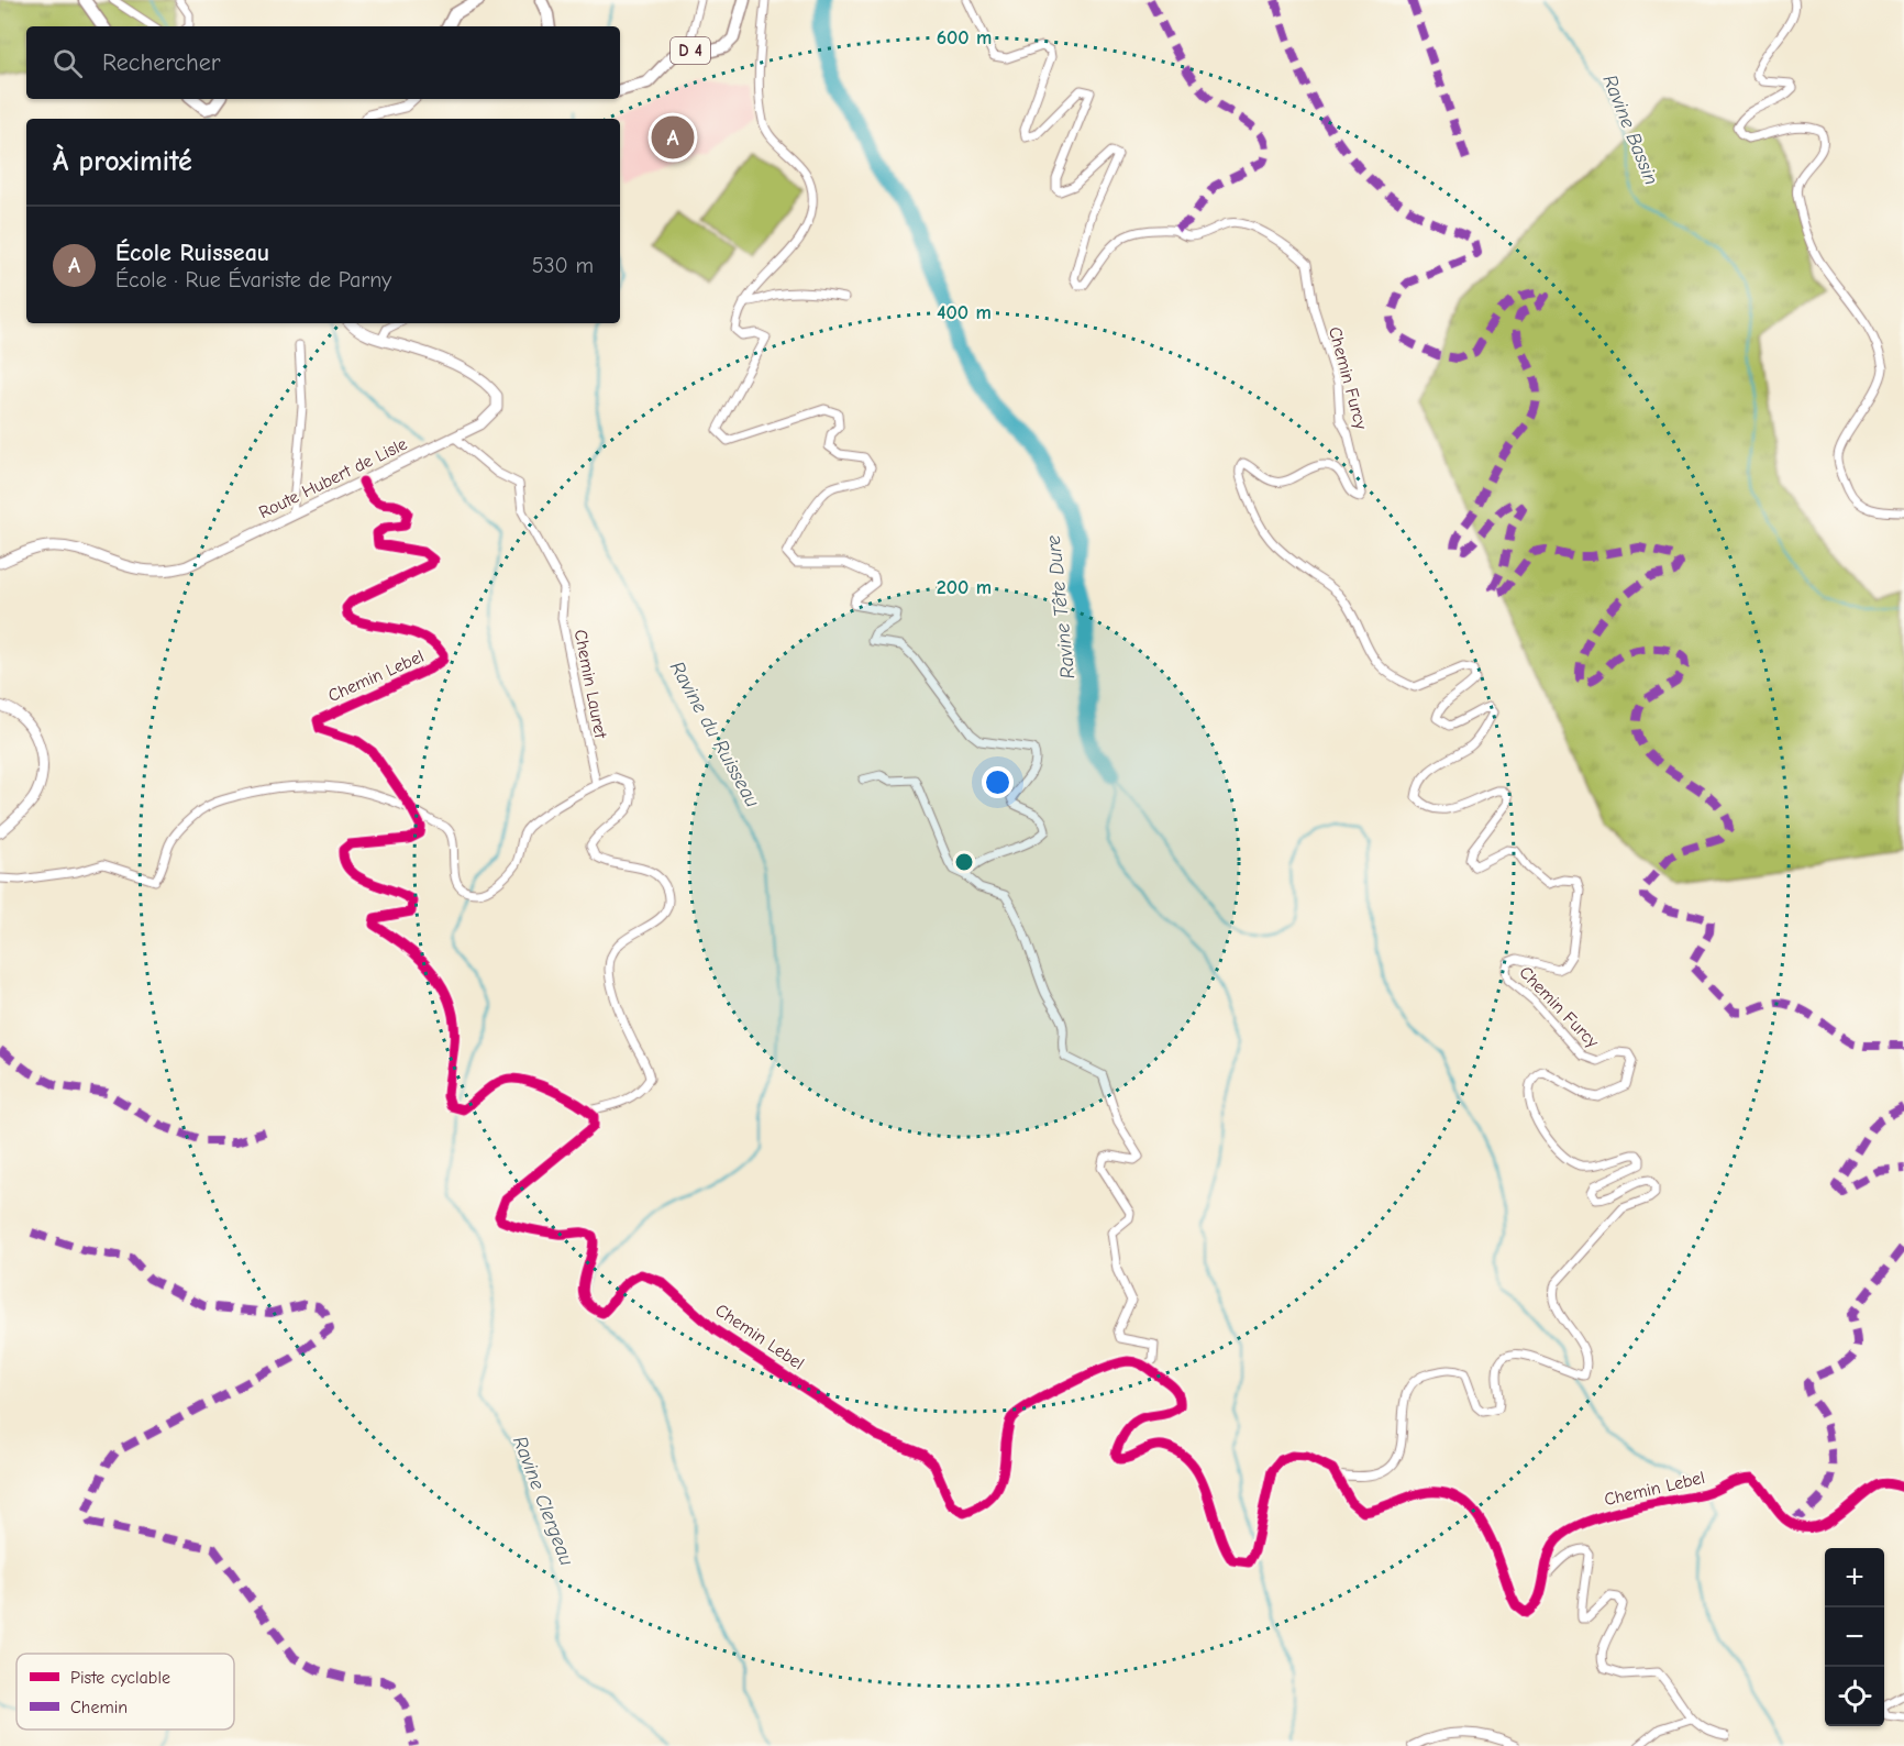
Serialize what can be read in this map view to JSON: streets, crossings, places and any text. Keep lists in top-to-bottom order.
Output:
{
  "streets": {
    "main road": ["D 4", "Route Hubert de Lisle"],
    "street": ["Chemin Furcy", "Chemin Lebel", "Chemin Lauret"]
  },
  "crossings": [
    ["Chemin Furcy", "Chemin Lebel"],
    ["Route Hubert de Lisle", "Chemin Lebel"],
    ["Route Hubert de Lisle", "Chemin Lauret"]
  ],
  "water": [
    "Ravine Bassin",
    "Ravine Tête Dure",
    "Ravine du Ruisseau",
    "Ravine Clergeau"
  ],
  "legend": ["Piste cyclable", "Chemin"],
  "page": {
    "search": "Rechercher",
    "pins": "A",
    "heading": "À proximité",
    "list": [
      {
        "mark": "A",
        "name": "École Ruisseau",
        "note": "École · Rue Évariste de Parny",
        "value": "530 m"
      }
    ],
    "map_buttons": ["+", "−"]
  },
  "rings": ["600 m", "400 m", "200 m"]
}
